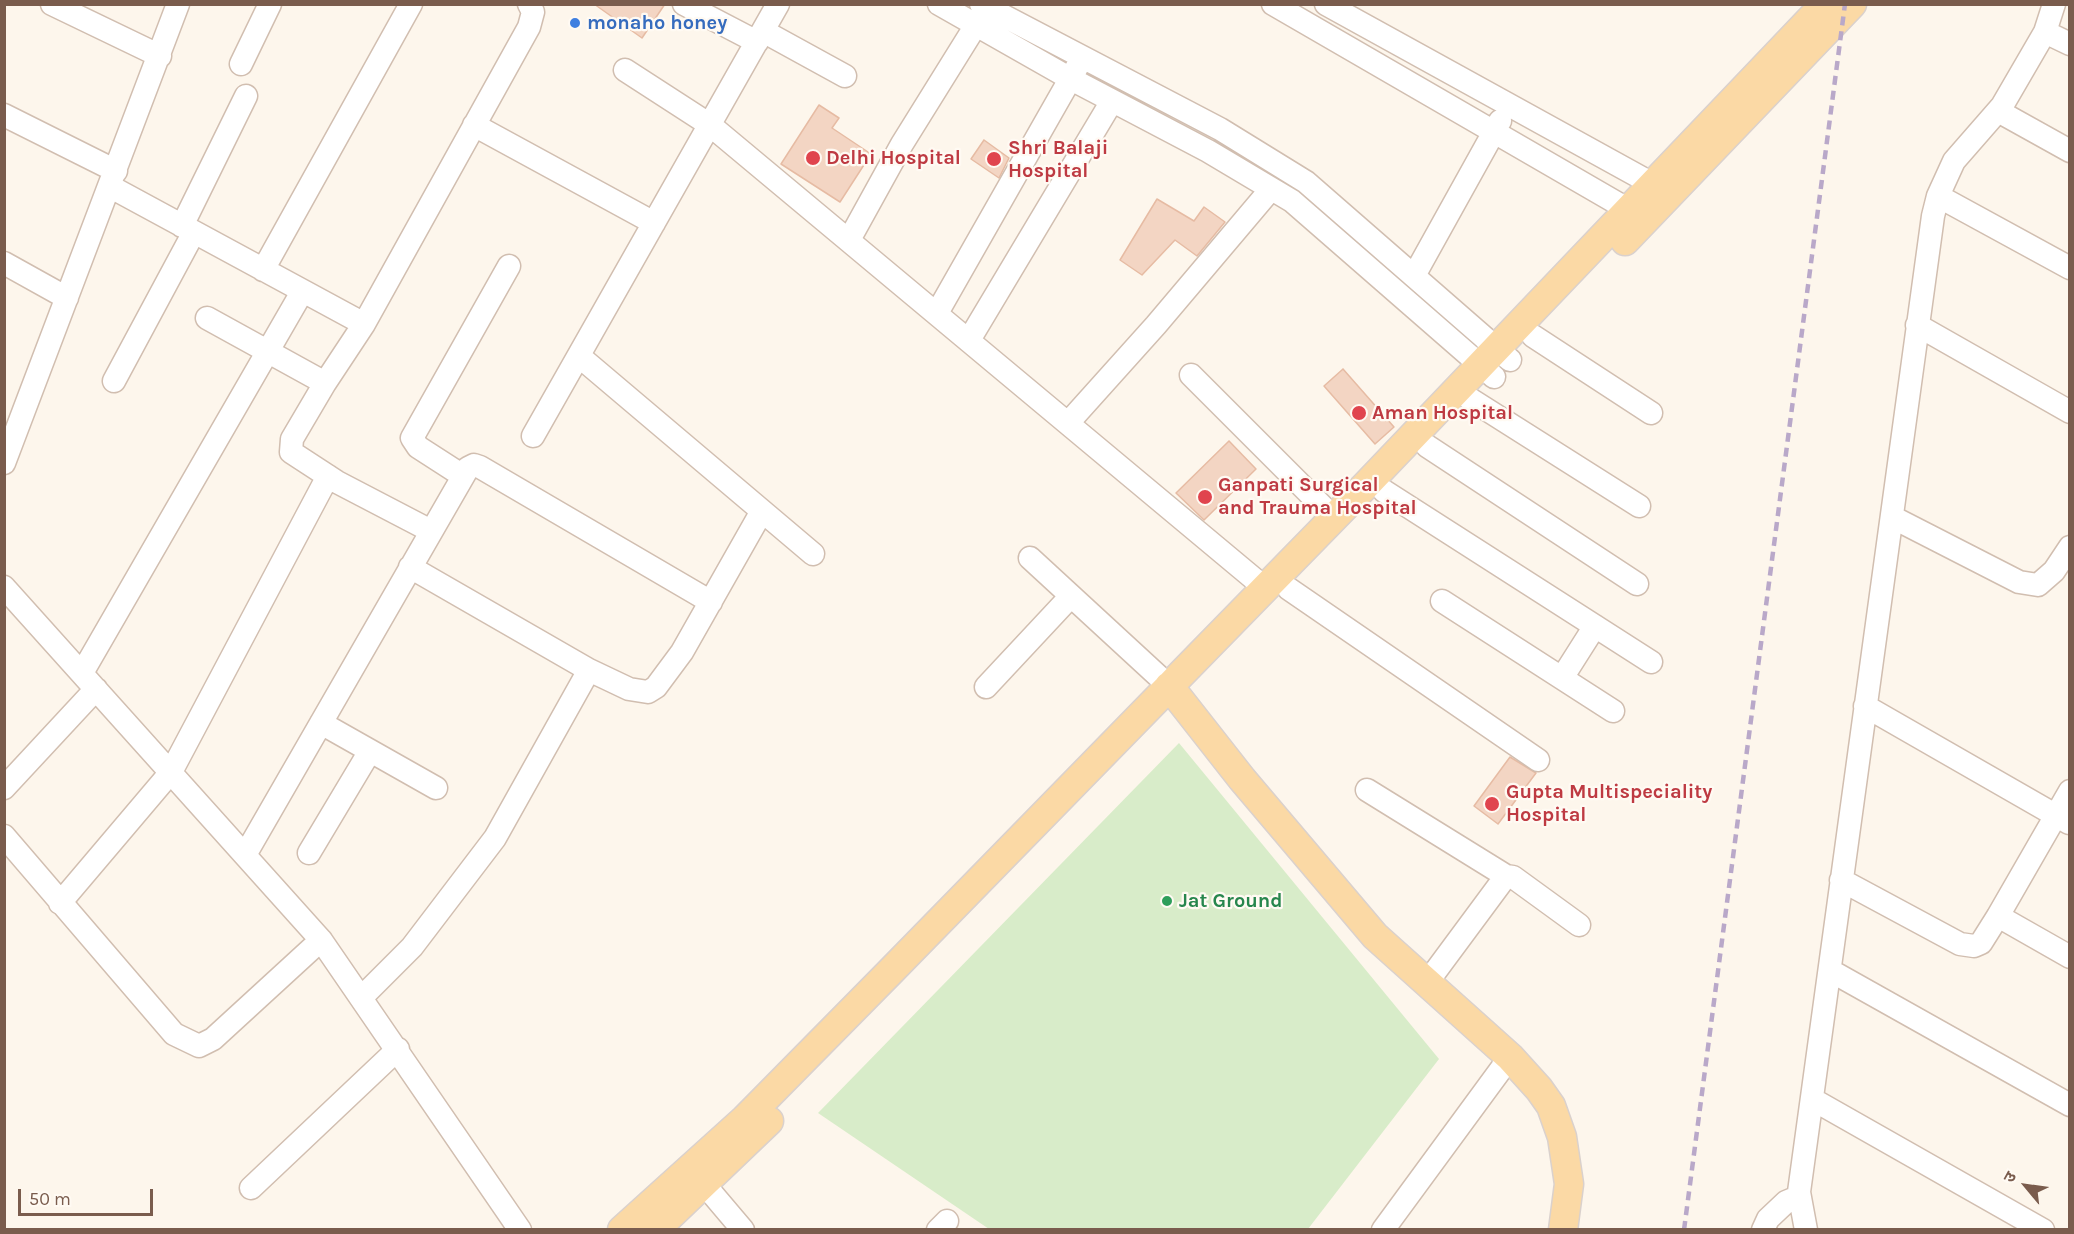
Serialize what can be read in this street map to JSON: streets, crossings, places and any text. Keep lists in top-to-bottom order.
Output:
{
  "places": [
    "monaho honey",
    "Delhi Hospital",
    "Shri Balaji Hospital",
    "Aman Hospital",
    "Ganpati Surgical and Trauma Hospital",
    "Gupta Multispeciality Hospital",
    "Jat Ground"
  ],
  "scale_bar": "50 m",
  "north": "top left"
}
